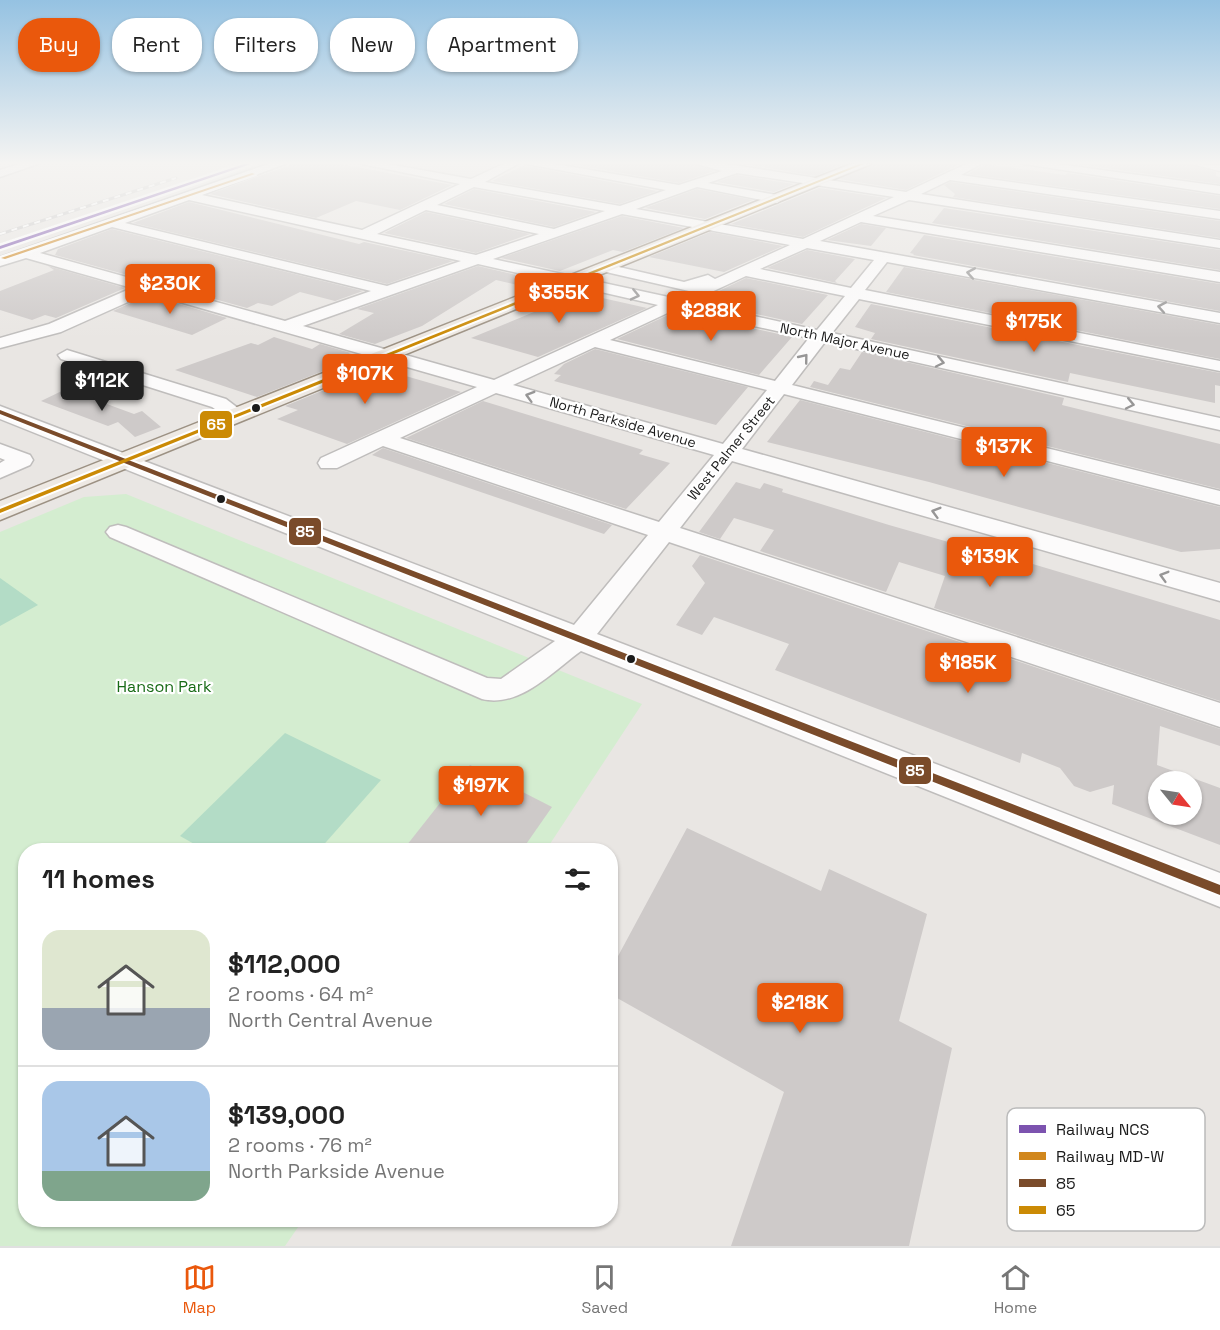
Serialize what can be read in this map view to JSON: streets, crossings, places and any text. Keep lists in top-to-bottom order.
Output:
{
  "streets": {
    "street": ["North Major Avenue", "North Parkside Avenue", "West Palmer Street"]
  },
  "crossings": [
    ["North Major Avenue", "West Palmer Street"],
    ["North Parkside Avenue", "West Palmer Street"]
  ],
  "parks": ["Hanson Park"],
  "lines": [
    "rail line NCS",
    "rail line MD-W",
    "transit line 65",
    "transit line 85"
  ],
  "legend": [
    "Railway NCS",
    "Railway MD-W",
    "85",
    "65"
  ],
  "north": "bottom right",
  "page": {
    "chip": [
      "Buy",
      "Rent",
      "Filters",
      "New",
      "Apartment"
    ],
    "price": [
      "$230K",
      "$355K",
      "$288K",
      "$175K",
      "$107K",
      "$112K",
      "$137K",
      "$139K",
      "$185K",
      "$197K",
      "$218K"
    ],
    "heading": "11 homes",
    "list": [
      {
        "name": "$112,000",
        "note": "2 rooms · 64 m² · North Central Avenue"
      },
      {
        "name": "$139,000",
        "note": "2 rooms · 76 m² · North Parkside Avenue"
      }
    ],
    "tabs": ["Map", "Saved", "Home"]
  }
}
